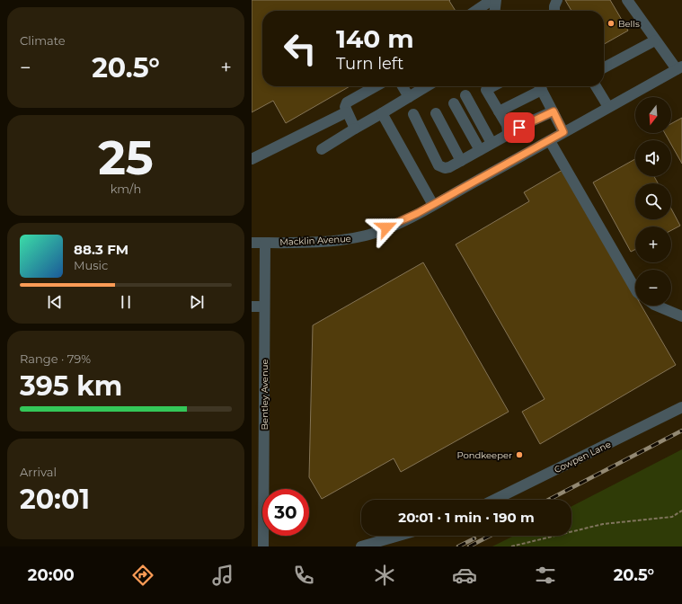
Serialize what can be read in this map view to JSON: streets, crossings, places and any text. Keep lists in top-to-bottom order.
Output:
{
  "streets": {
    "street": ["Macklin Avenue", "Bentley Avenue", "Cowpen Lane"]
  },
  "crossings": [
    ["Macklin Avenue", "Bentley Avenue"]
  ],
  "places": ["Bells", "Pondkeeper"],
  "north": "bottom",
  "page": {
    "tile": [
      "Climate",
      ["25", "km/h"],
      ["Range · 79%", "395 km"],
      ["Arrival", "20:01"]
    ],
    "turn": ["140 m", "Turn left"],
    "heat": ["−", "20.5°", "+"],
    "map_buttons": ["+", "−"],
    "song": ["88.3 FM", "Music"],
    "limit": "30",
    "trip": "20:01 · 1 min · 190 m",
    "tabs": ["20:00", "20.5°"]
  }
}
